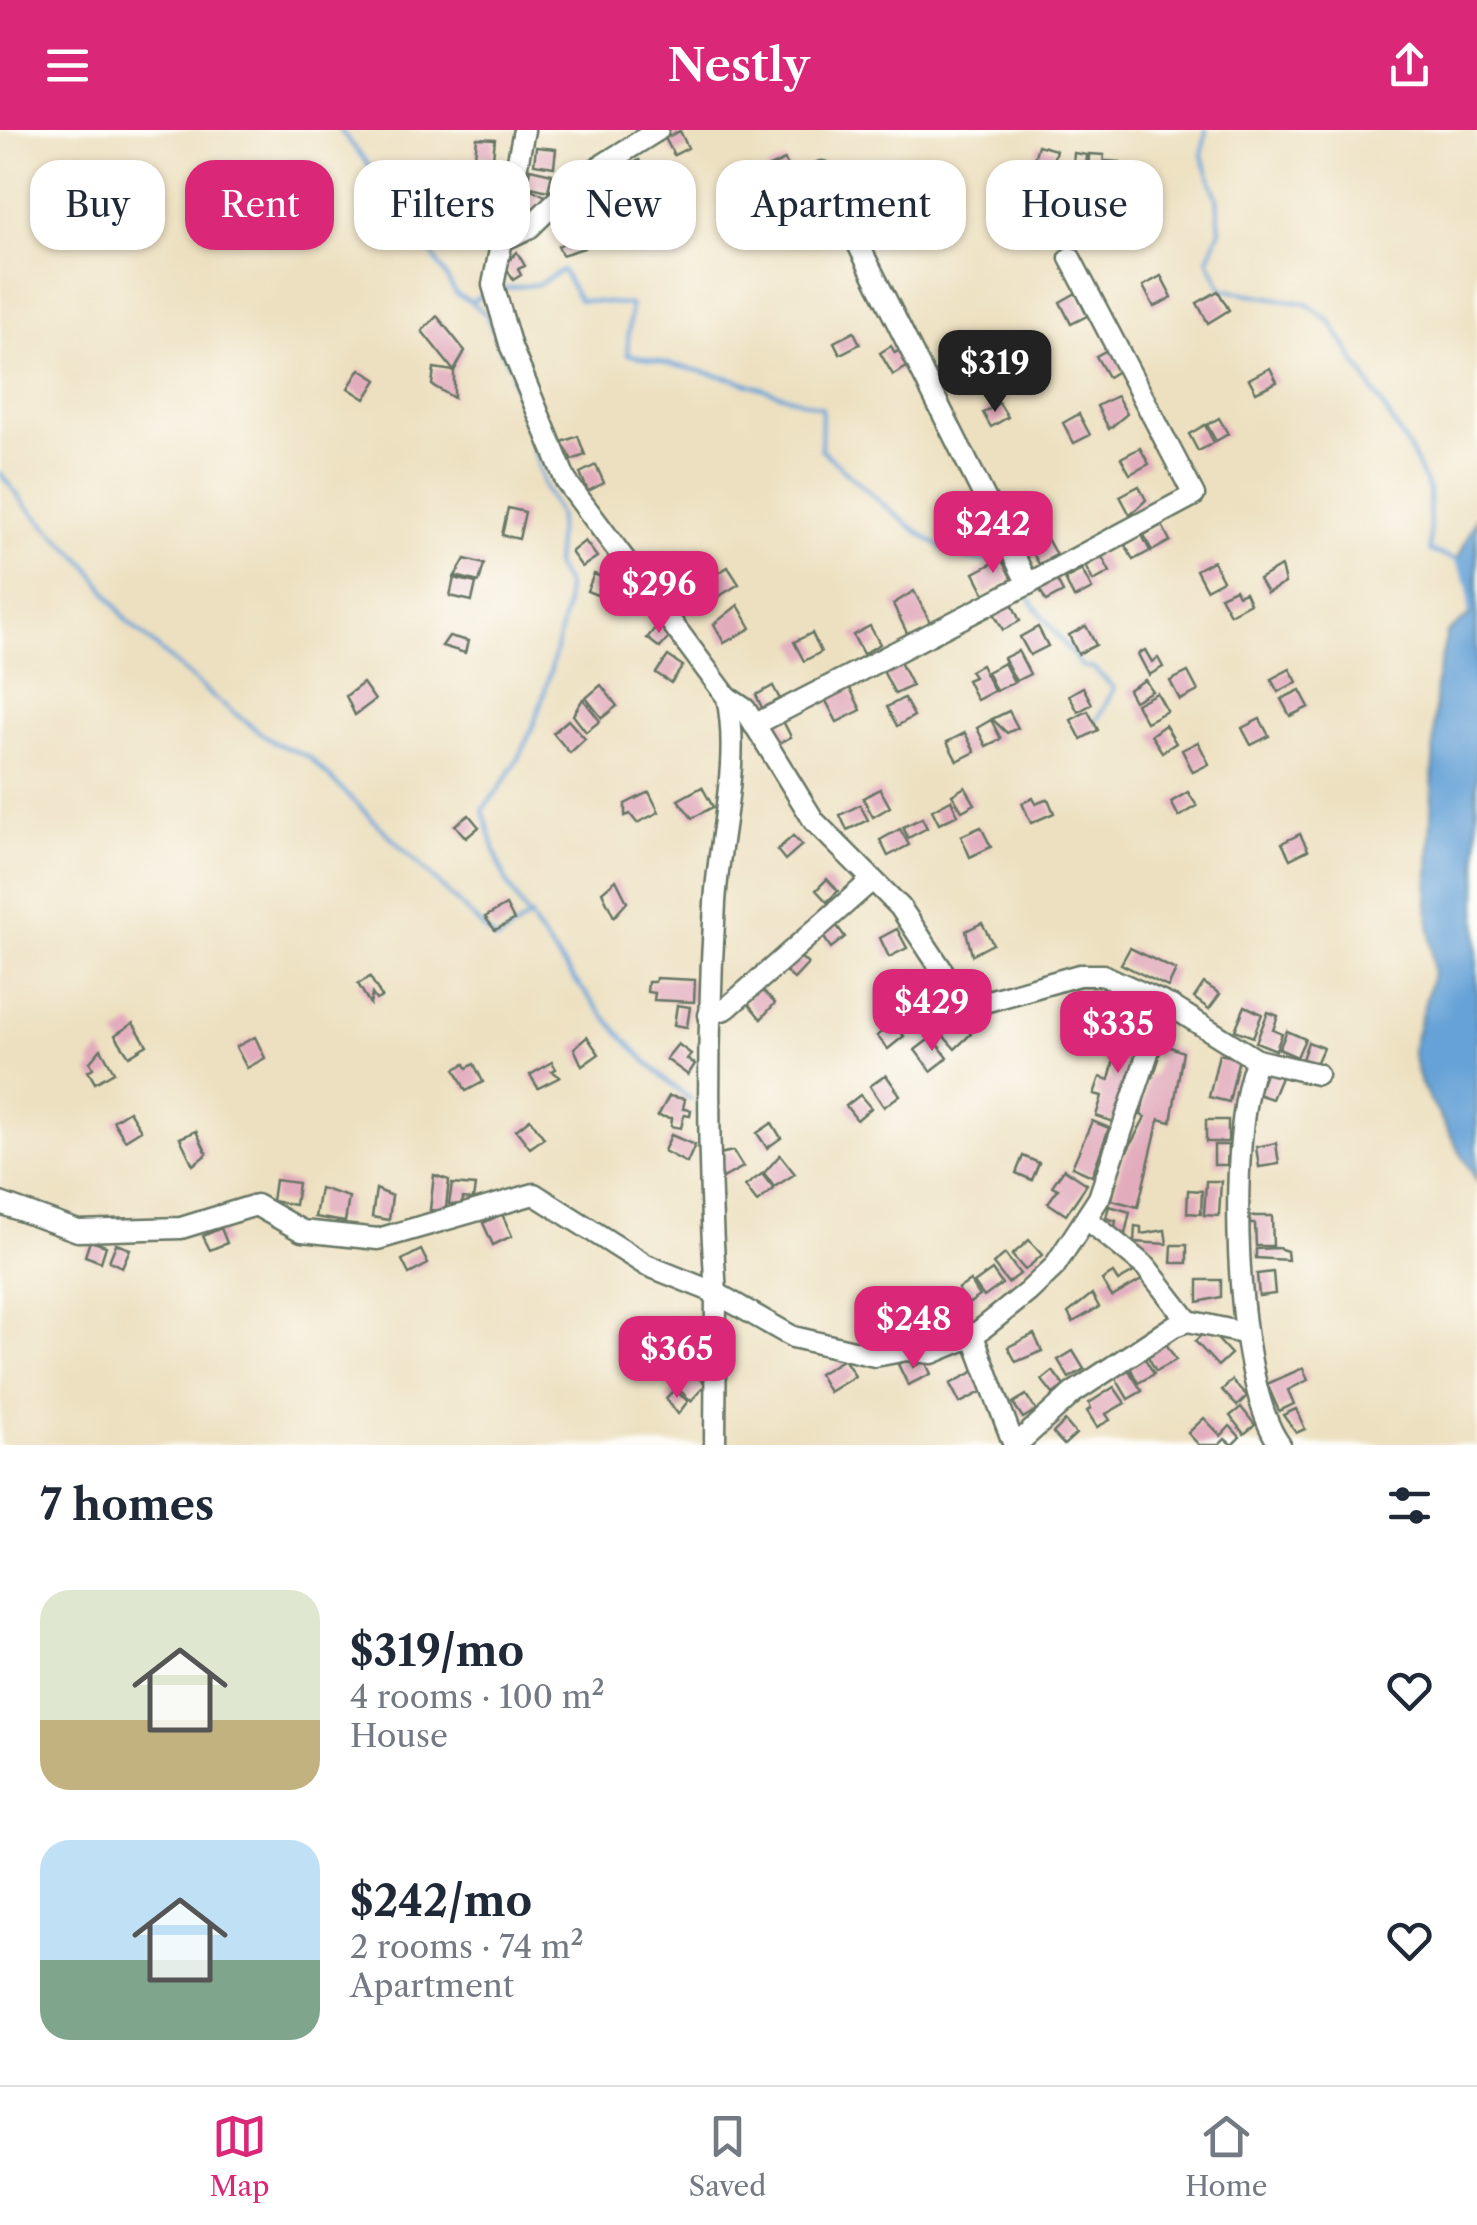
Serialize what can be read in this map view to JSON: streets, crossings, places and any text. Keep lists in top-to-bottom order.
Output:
{
  "page": {
    "header": "Nestly",
    "chip": [
      "Buy",
      "Rent",
      "Filters",
      "New",
      "Apartment",
      "House"
    ],
    "price": [
      "$319",
      "$242",
      "$296",
      "$429",
      "$335",
      "$248",
      "$365"
    ],
    "heading": "7 homes",
    "list": [
      {
        "name": "$319/mo",
        "note": "4 rooms · 100 m² · House"
      },
      {
        "name": "$242/mo",
        "note": "2 rooms · 74 m² · Apartment"
      }
    ],
    "tabs": ["Map", "Saved", "Home"]
  }
}
